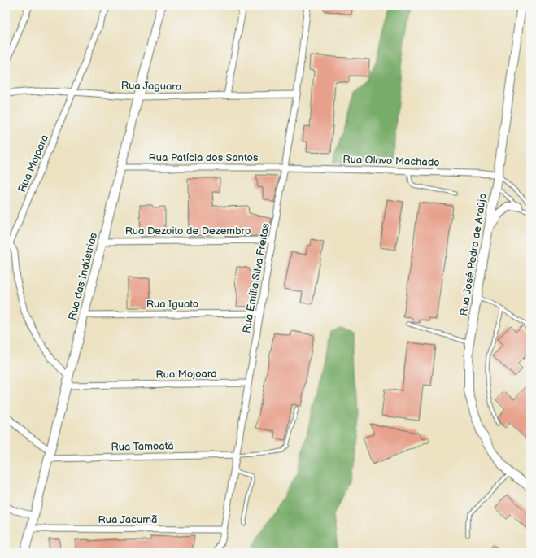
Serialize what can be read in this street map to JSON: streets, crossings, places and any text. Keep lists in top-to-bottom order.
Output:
{
  "streets": {
    "street": [
      "Rua Jaguara",
      "Rua Patícia dos Santos",
      "Rua Olavo Machado",
      "Rua Mojoara",
      "Rua Dezoito de Dezembro",
      "Rua José Pedro de Araújo",
      "Rua das Indústrias",
      "Rua Emília Silva Freitas",
      "Rua Iguato",
      "Rua Tamoatã",
      "Rua Jacumã"
    ]
  },
  "crossings": [
    ["Rua Jaguara", "Rua Mojoara"],
    ["Rua Jaguara", "Rua das Indústrias"],
    ["Rua Jaguara", "Rua Emília Silva Freitas"],
    ["Rua Patícia dos Santos", "Rua Olavo Machado"],
    ["Rua Patícia dos Santos", "Rua das Indústrias"],
    ["Rua Patícia dos Santos", "Rua Emília Silva Freitas"],
    ["Rua Olavo Machado", "Rua José Pedro de Araújo"],
    ["Rua Olavo Machado", "Rua Emília Silva Freitas"],
    ["Rua Mojoara", "Rua das Indústrias"],
    ["Rua Mojoara", "Rua Emília Silva Freitas"],
    ["Rua Dezoito de Dezembro", "Rua das Indústrias"],
    ["Rua Dezoito de Dezembro", "Rua Emília Silva Freitas"],
    ["Rua das Indústrias", "Rua Iguato"],
    ["Rua das Indústrias", "Rua Tamoatã"],
    ["Rua das Indústrias", "Rua Jacumã"],
    ["Rua Emília Silva Freitas", "Rua Iguato"],
    ["Rua Emília Silva Freitas", "Rua Tamoatã"],
    ["Rua Emília Silva Freitas", "Rua Jacumã"]
  ]
}
